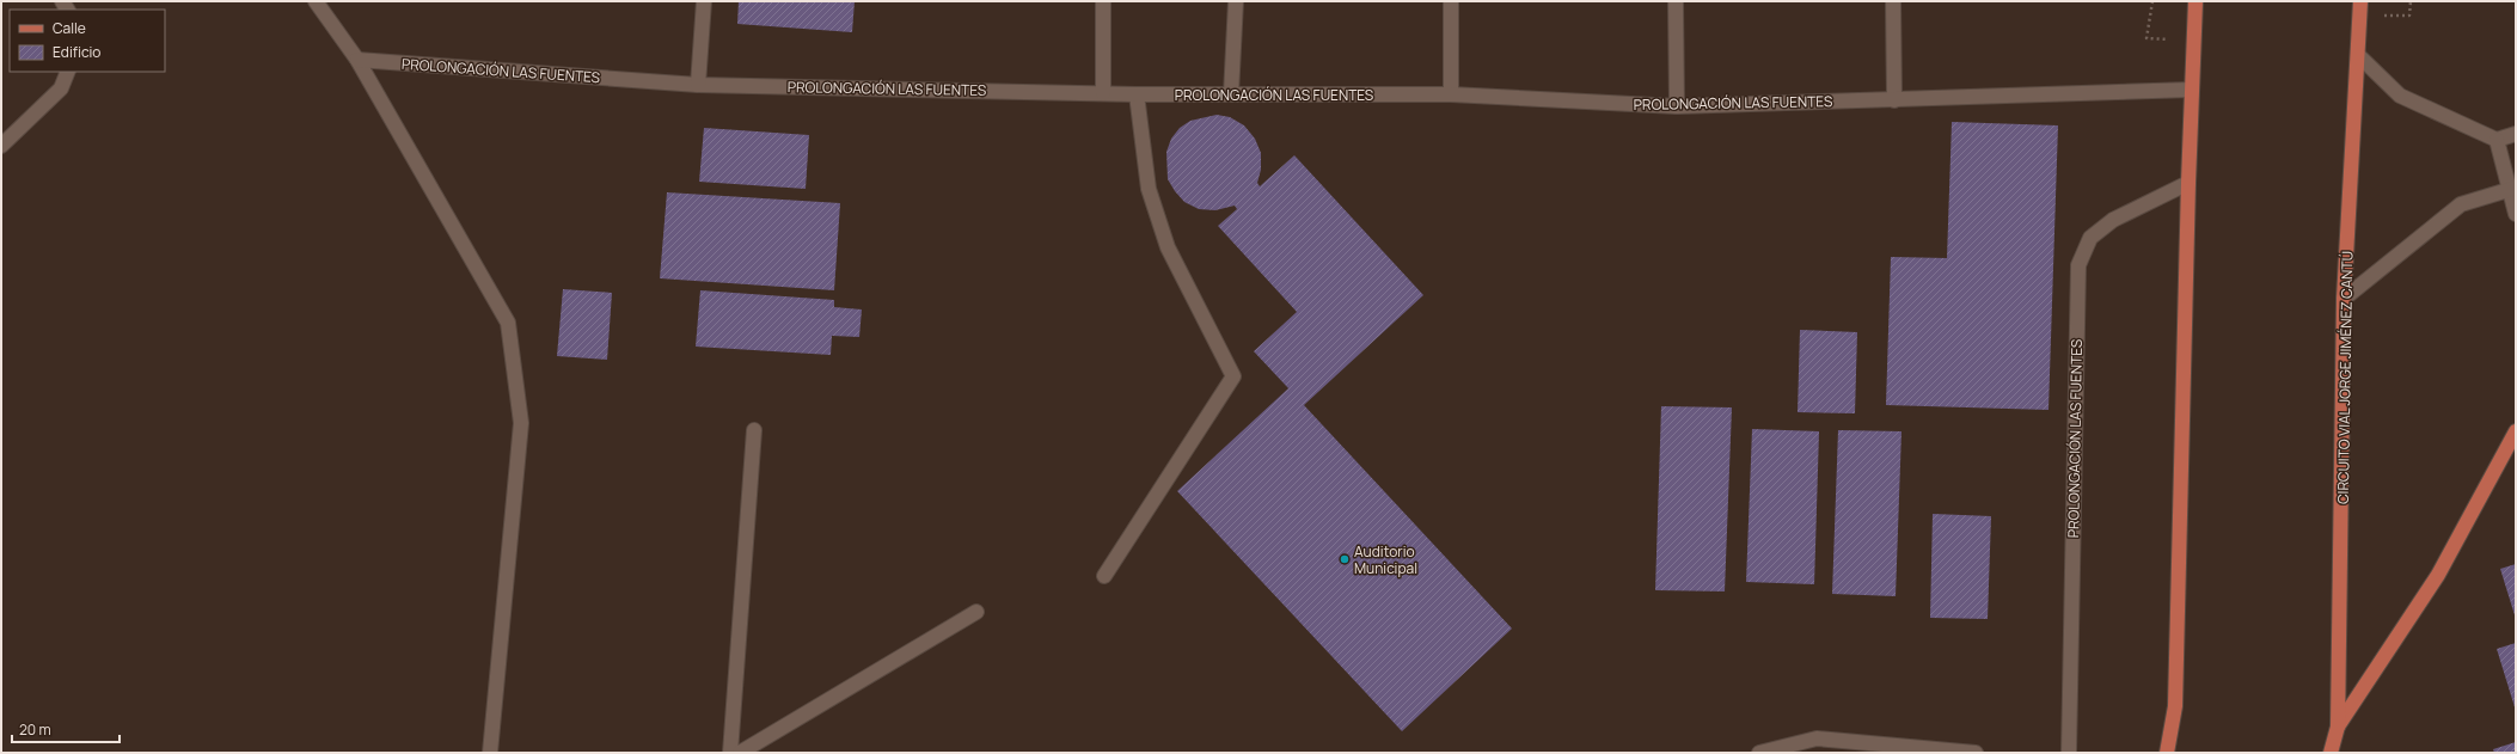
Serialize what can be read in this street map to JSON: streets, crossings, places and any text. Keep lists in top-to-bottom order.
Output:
{
  "streets": {
    "main road": ["CIRCUITO VIAL JORGE JIMÉNEZ CANTÚ"],
    "street": ["PROLONGACIÓN LAS FUENTES"]
  },
  "places": ["Auditorio Municipal"],
  "legend": ["Calle", "Edificio"],
  "scale_bar": "20 m"
}
